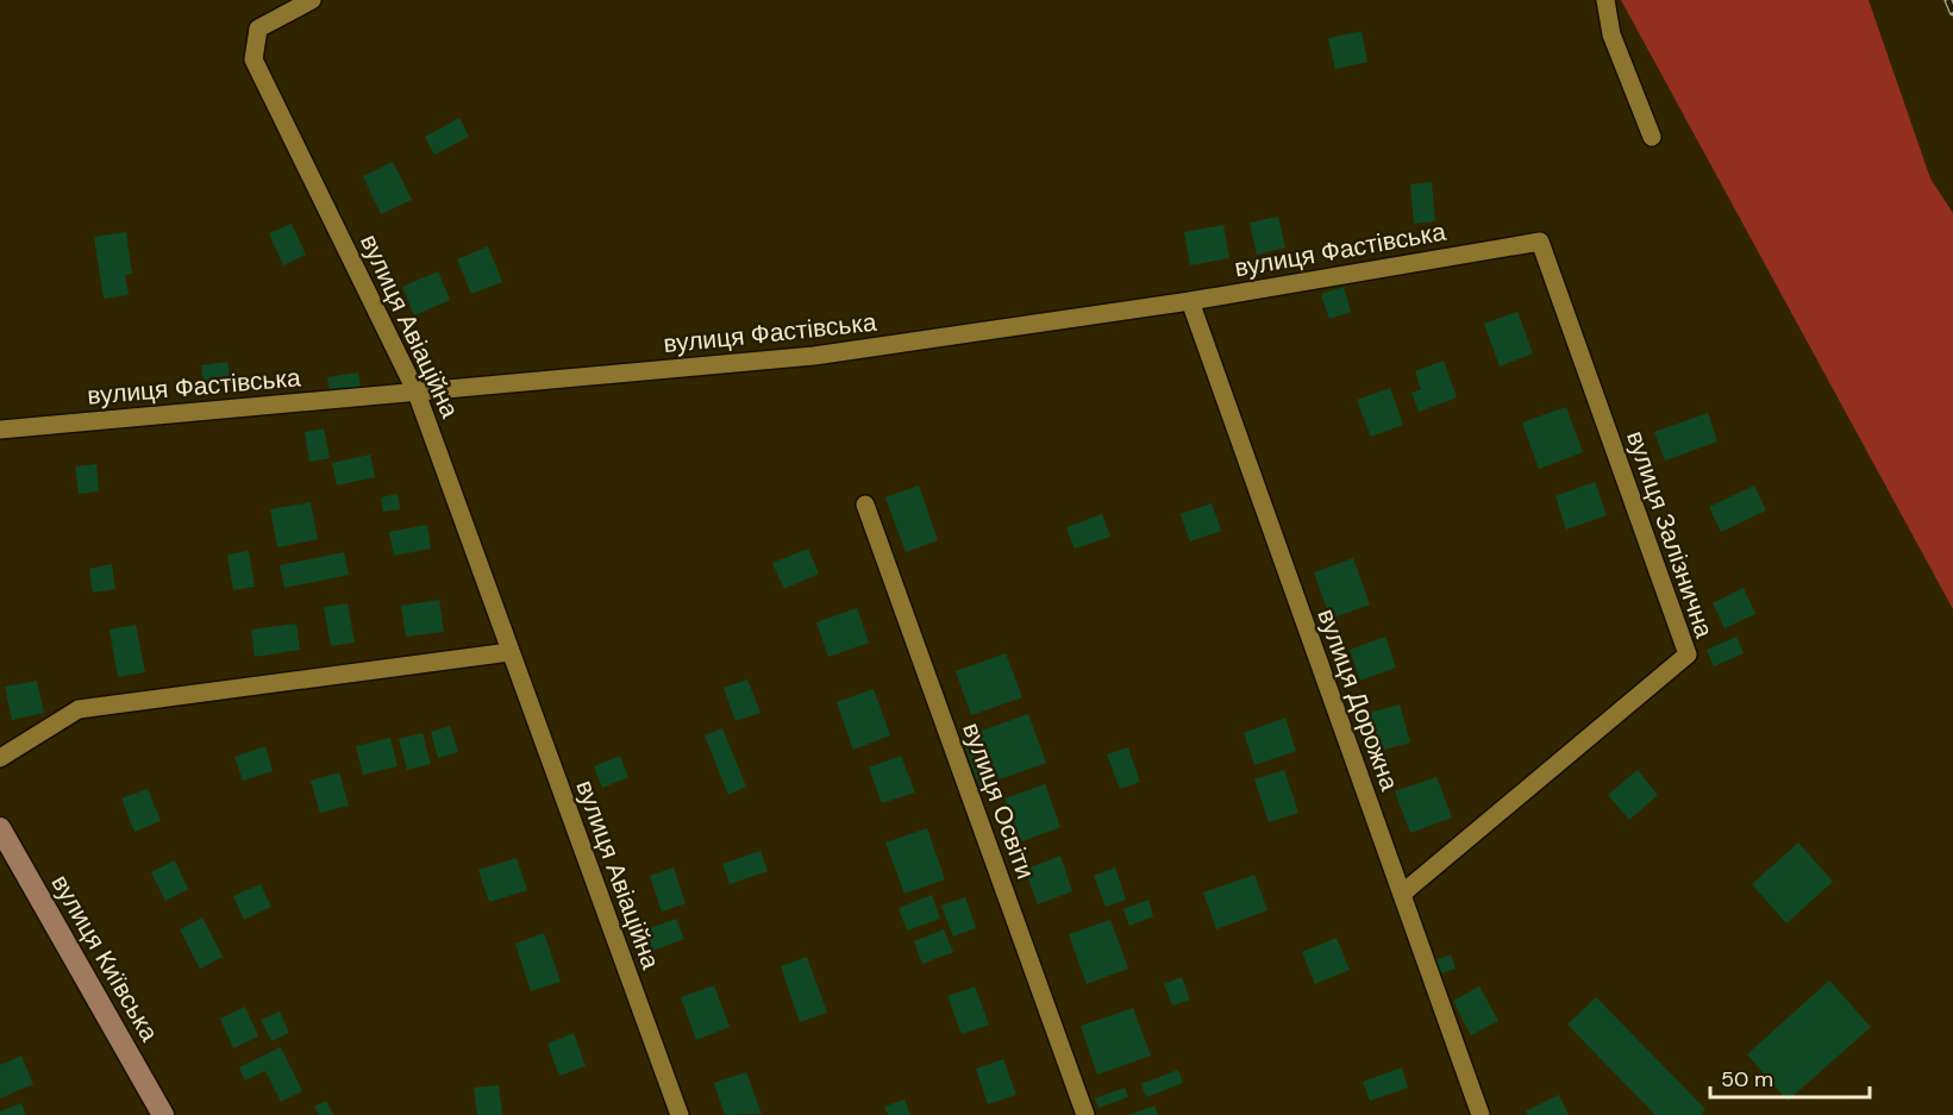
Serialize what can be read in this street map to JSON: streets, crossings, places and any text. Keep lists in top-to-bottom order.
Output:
{
  "streets": {
    "street": [
      "вулиця Фастівська",
      "вулиця Авіаційна",
      "вулиця Залізнична",
      "вулиця Дорожна",
      "вулиця Освіти",
      "вулиця Київська"
    ]
  },
  "crossings": [
    ["вулиця Фастівська", "вулиця Авіаційна"],
    ["вулиця Фастівська", "вулиця Залізнична"],
    ["вулиця Фастівська", "вулиця Дорожна"],
    ["вулиця Залізнична", "вулиця Дорожна"]
  ],
  "scale_bar": "50 m"
}
